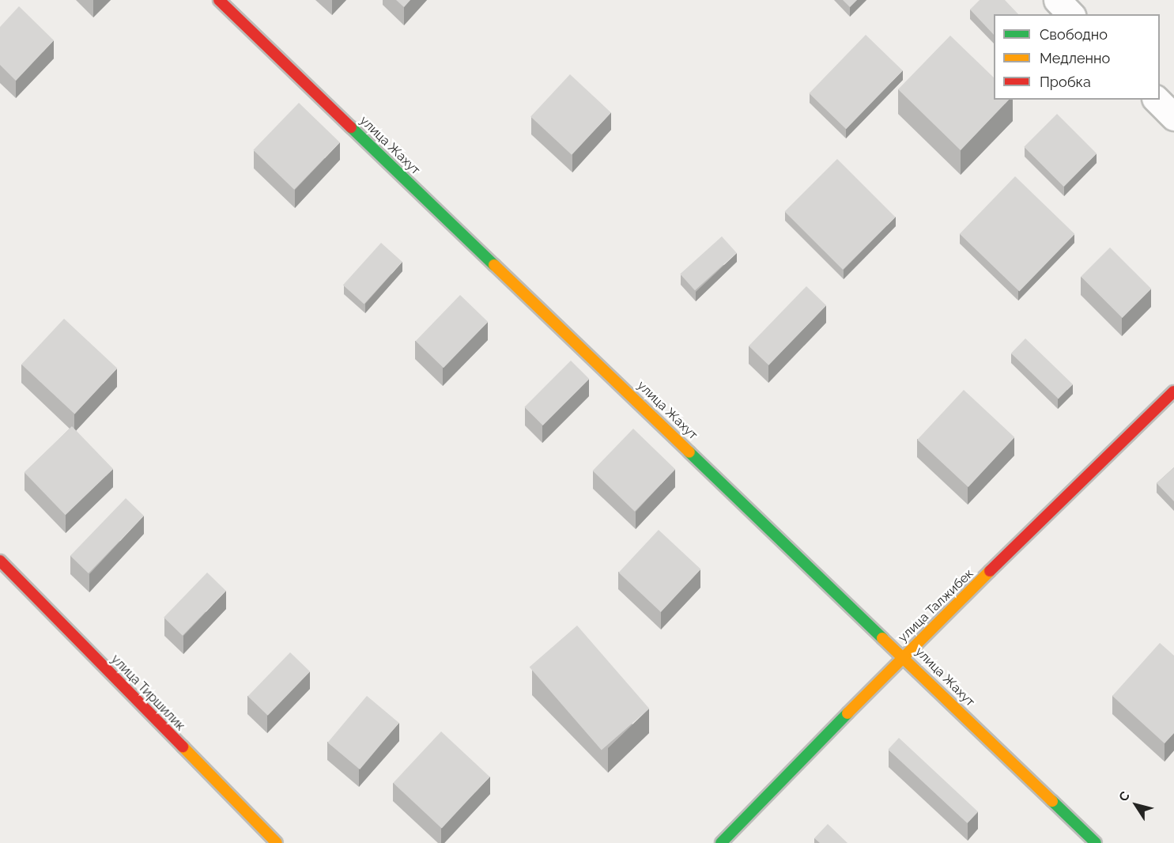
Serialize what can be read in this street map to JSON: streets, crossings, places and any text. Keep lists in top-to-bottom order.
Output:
{
  "streets": {
    "street": ["улица Жахут", "улица Талжибек", "улица Тиршилик"]
  },
  "crossings": [
    ["улица Жахут", "улица Талжибек"]
  ],
  "legend": ["Свободно", "Медленно", "Пробка"],
  "north": "top left"
}
